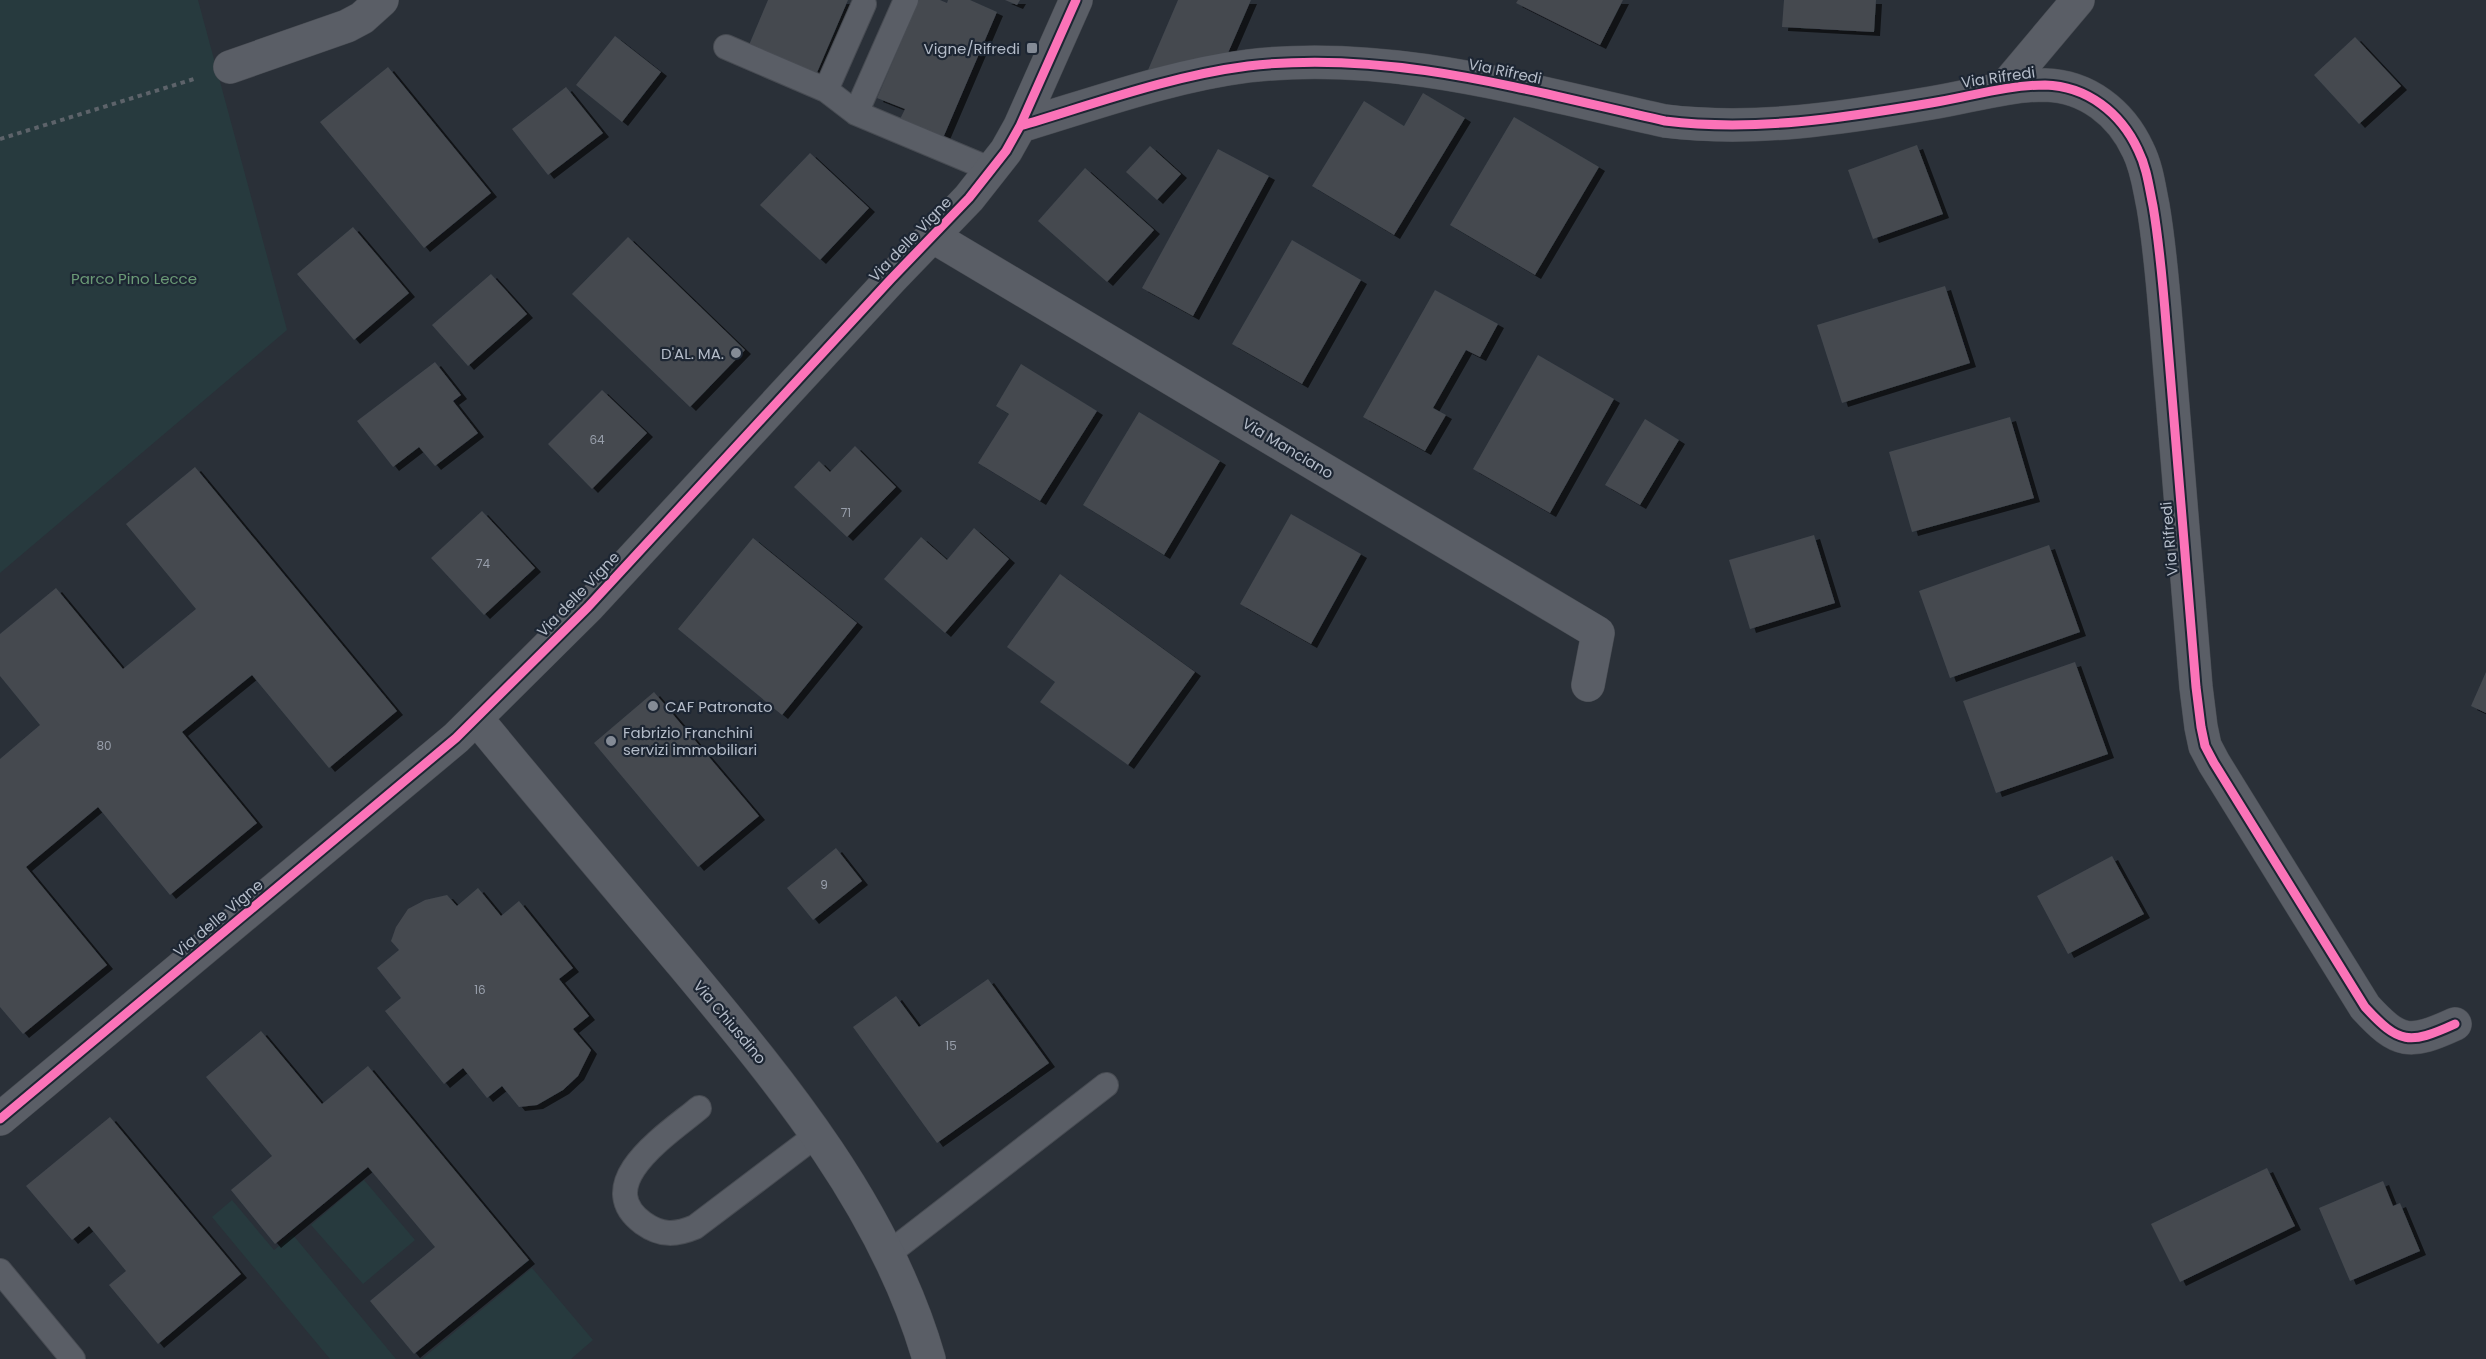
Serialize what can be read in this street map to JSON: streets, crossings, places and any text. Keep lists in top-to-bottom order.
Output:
{
  "streets": {
    "street": [
      "Via Rifredi",
      "Via delle Vigne",
      "Via Manciano",
      "Via Chiusdino"
    ]
  },
  "crossings": [
    ["Via Rifredi", "Via delle Vigne"],
    ["Via delle Vigne", "Via Manciano"],
    ["Via delle Vigne", "Via Chiusdino"]
  ],
  "parks": ["Parco Pino Lecce"],
  "places": {
    "transit": ["Vigne/Rifredi"],
    "other": ["D'AL. MA.", "CAF Patronato", "Fabrizio Franchini servizi immobiliari"]
  },
  "house_numbers": [
    "64",
    "71",
    "74",
    "80",
    "9",
    "16",
    "15"
  ]
}
